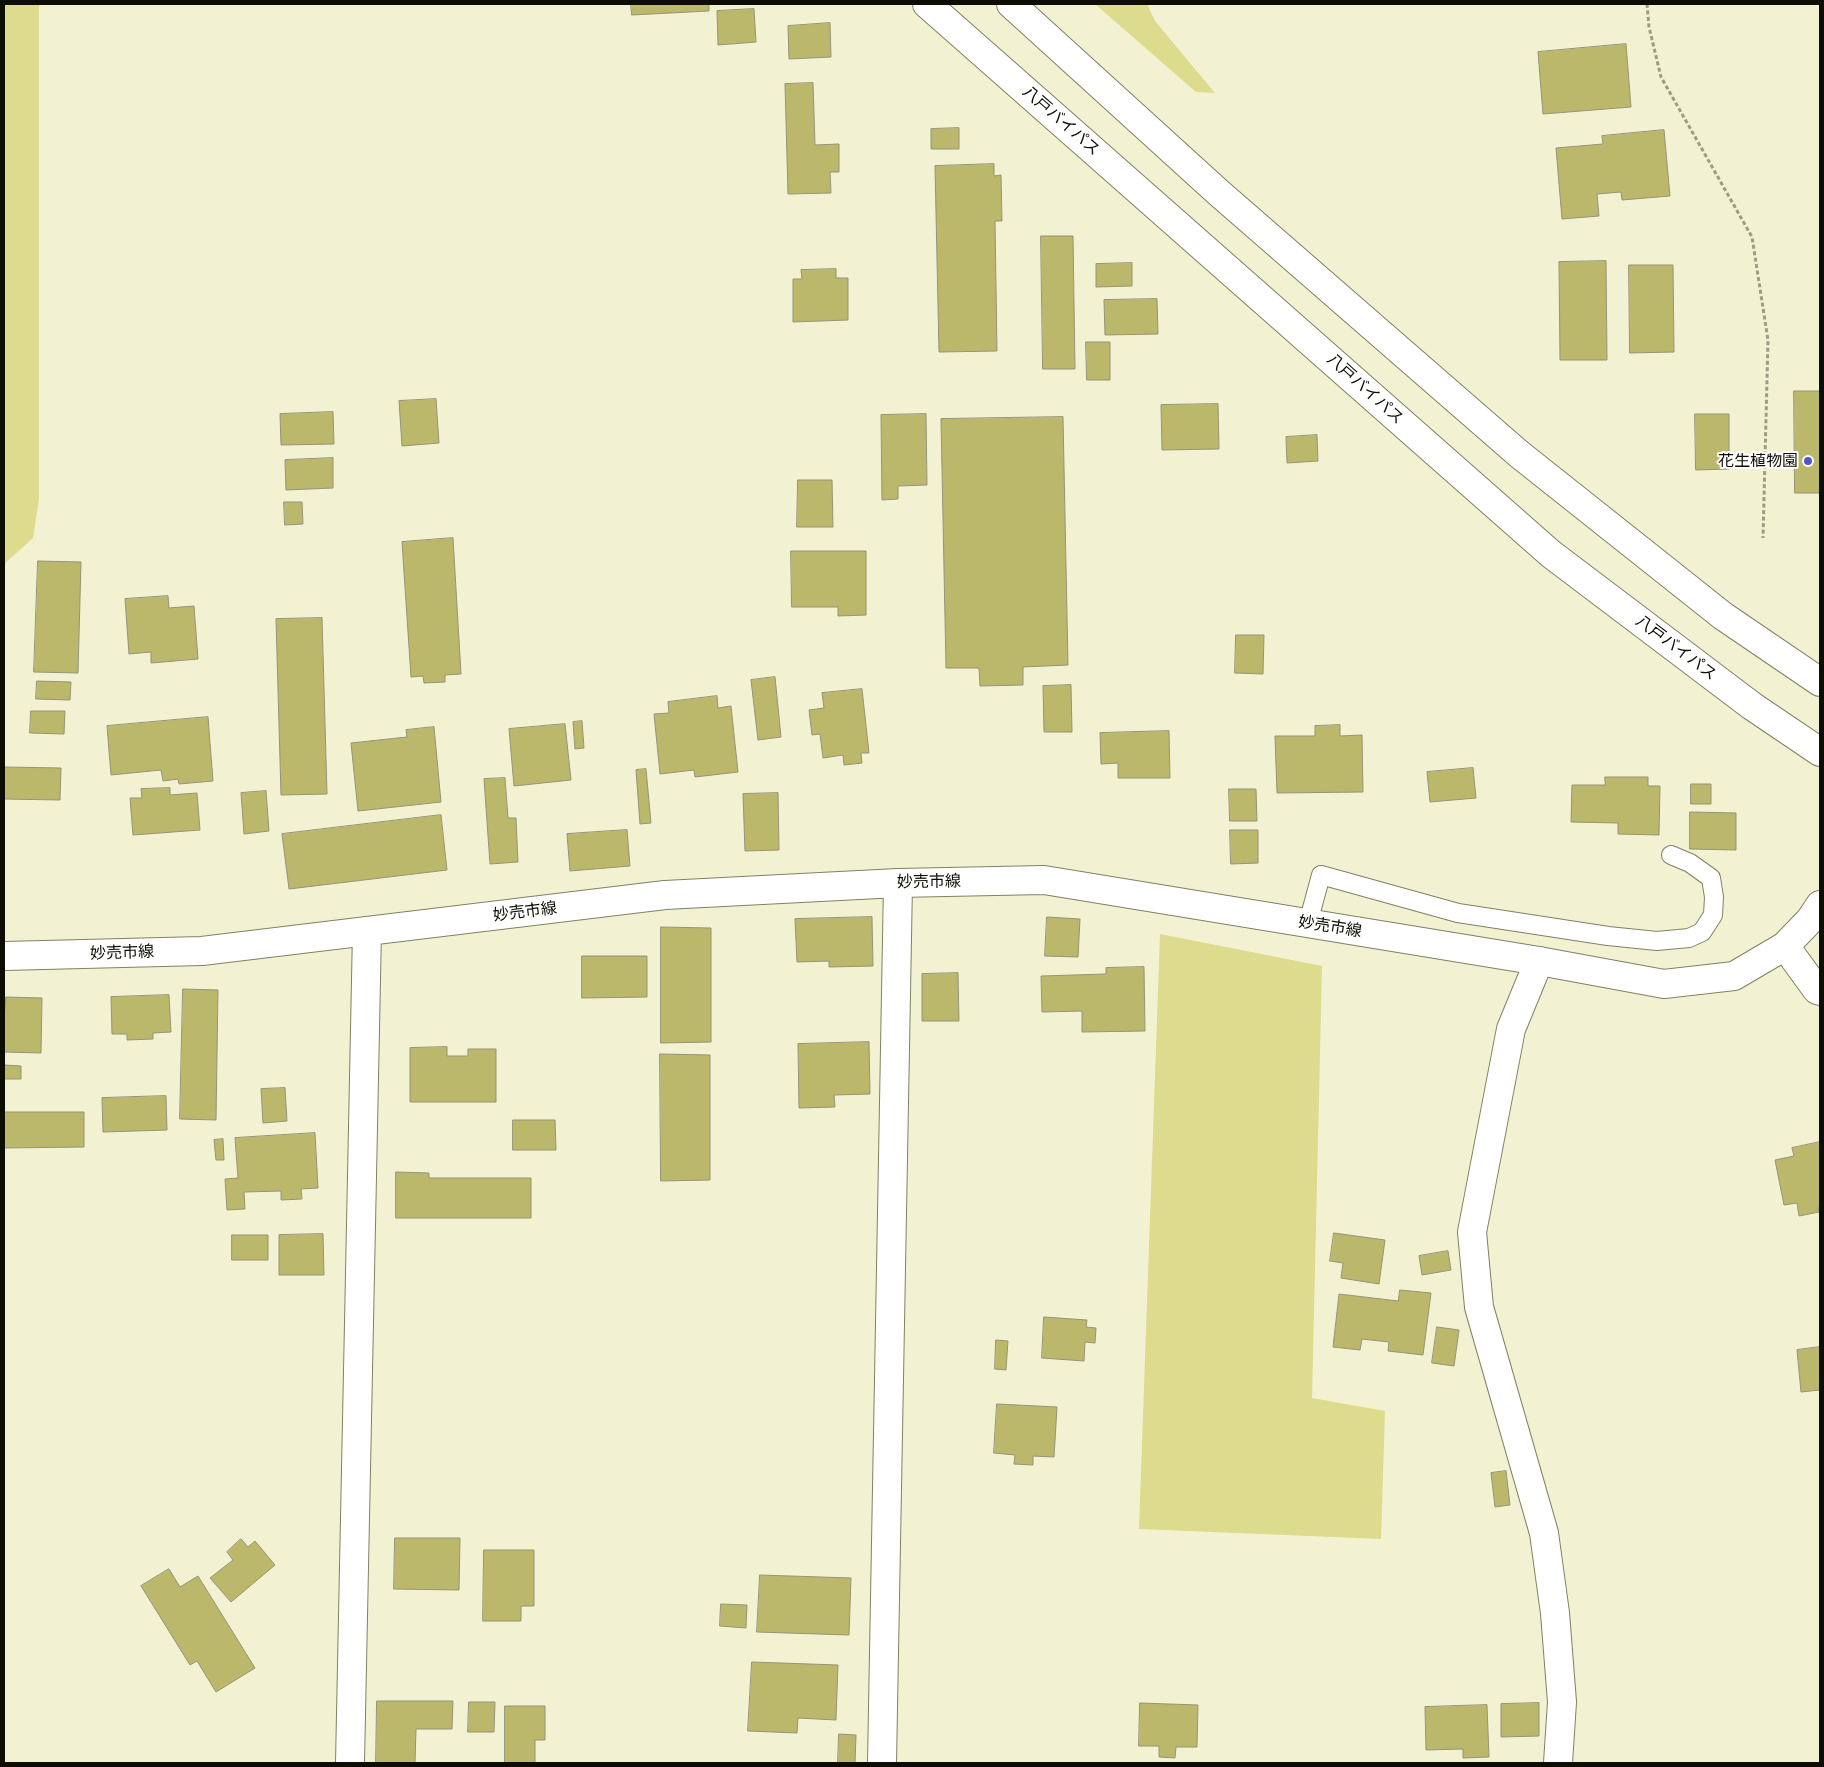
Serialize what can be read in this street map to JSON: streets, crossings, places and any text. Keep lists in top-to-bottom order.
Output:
{
  "streets": {
    "main road": ["八戸バイパス", "妙売市線"]
  },
  "places": ["花生植物園"]
}
